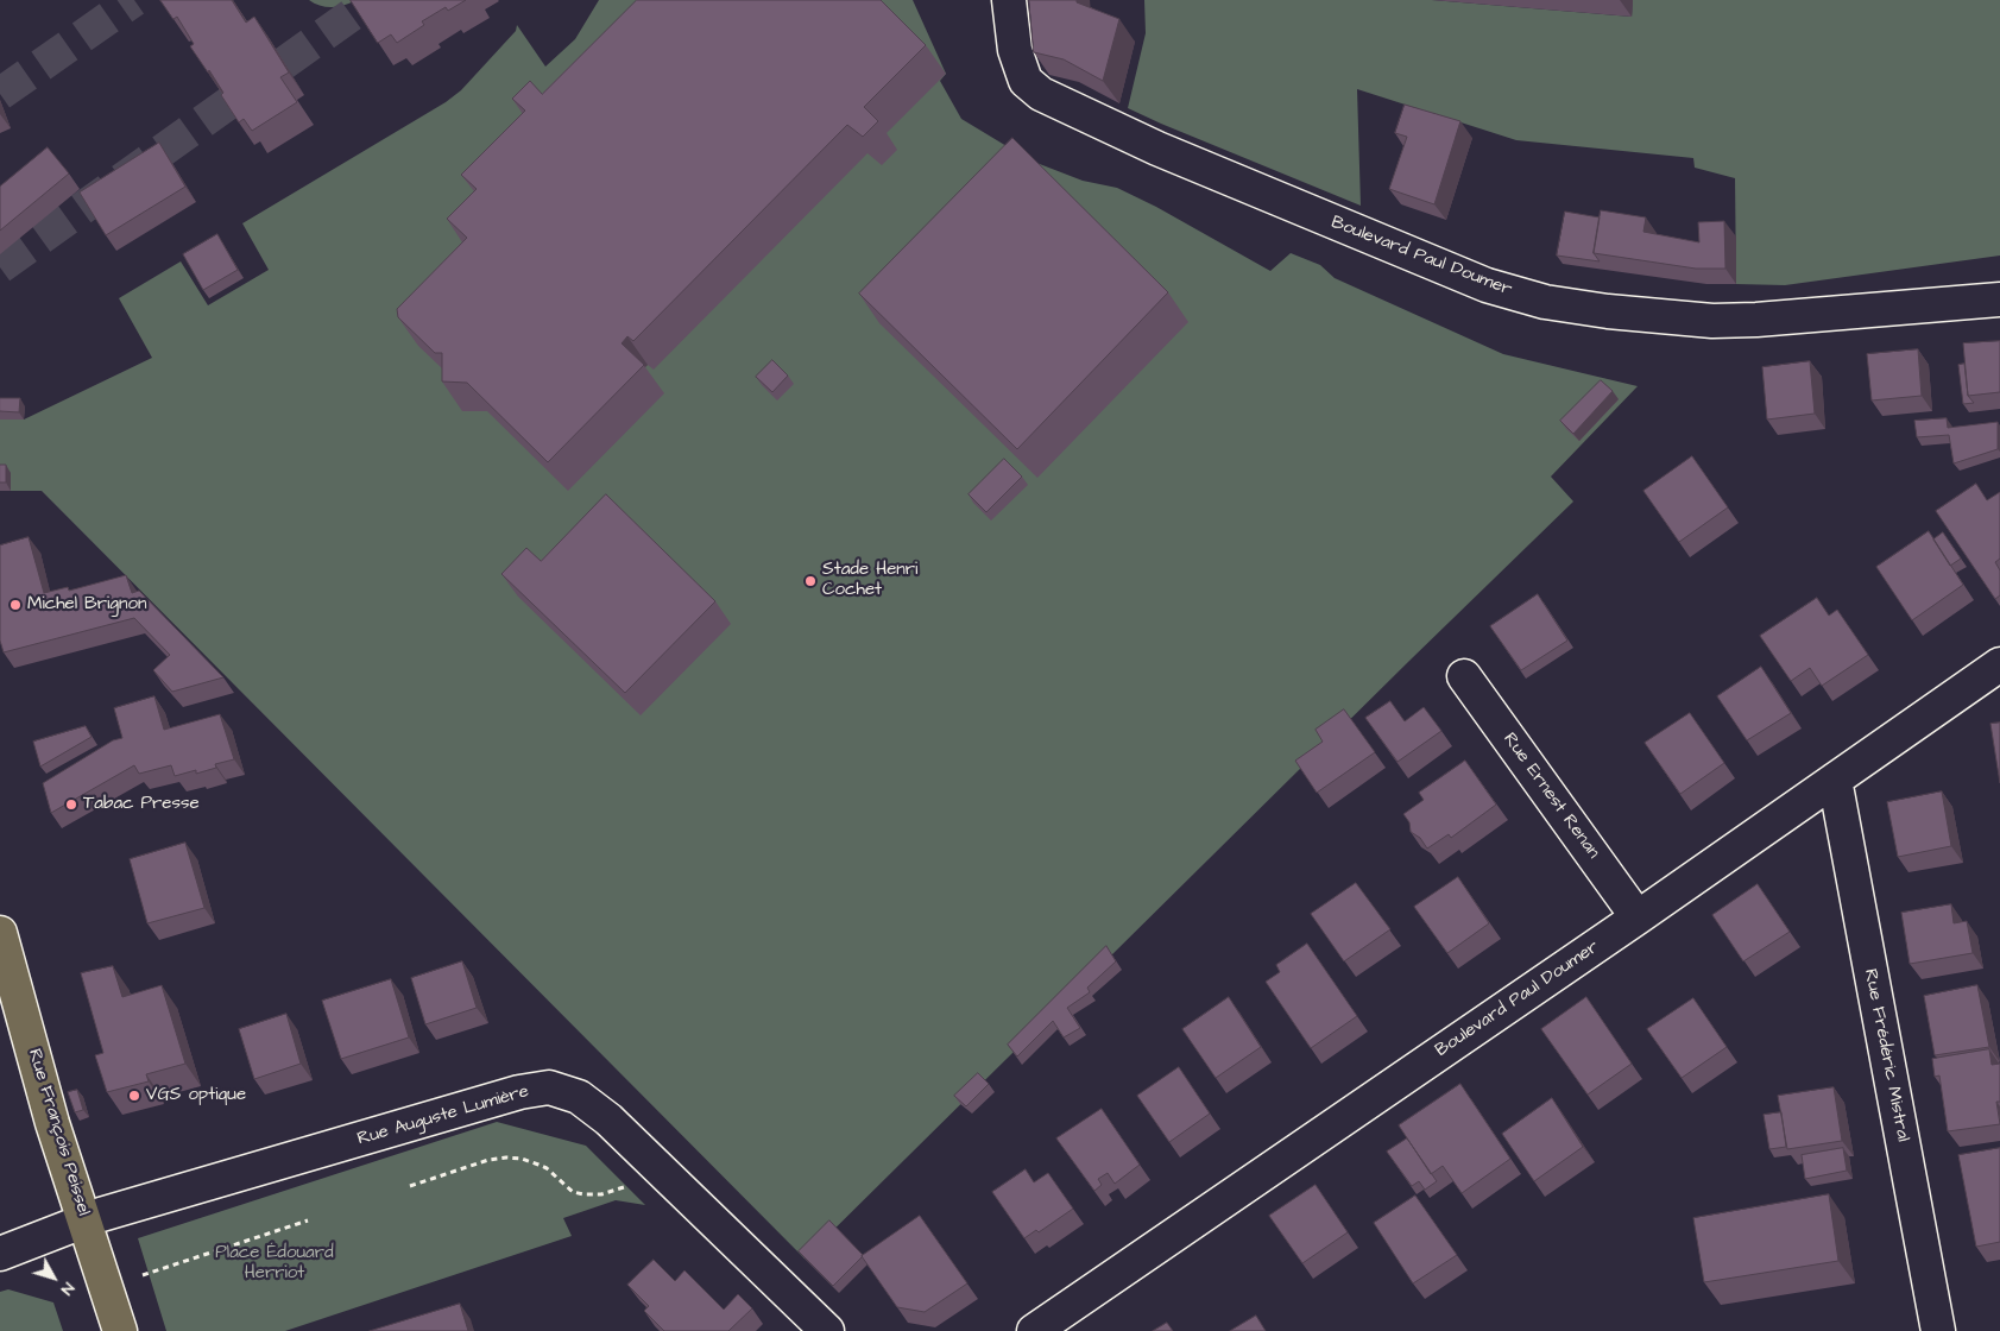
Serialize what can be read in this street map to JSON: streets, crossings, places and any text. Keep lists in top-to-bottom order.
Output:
{
  "streets": {
    "main road": ["Rue François Peissel"],
    "street": [
      "Boulevard Paul Doumer",
      "Rue Ernest Renan",
      "Rue Frédéric Mistral",
      "Rue Auguste Lumière"
    ]
  },
  "crossings": [
    ["Boulevard Paul Doumer", "Rue Ernest Renan"],
    ["Boulevard Paul Doumer", "Rue Frédéric Mistral"],
    ["Rue Auguste Lumière", "Rue François Peissel"]
  ],
  "parks": ["Place Édouard Herriot"],
  "places": [
    "Stade Henri Cochet",
    "Michel Brignon",
    "Tabac Presse",
    "VGS optique"
  ],
  "north": "bottom right"
}
